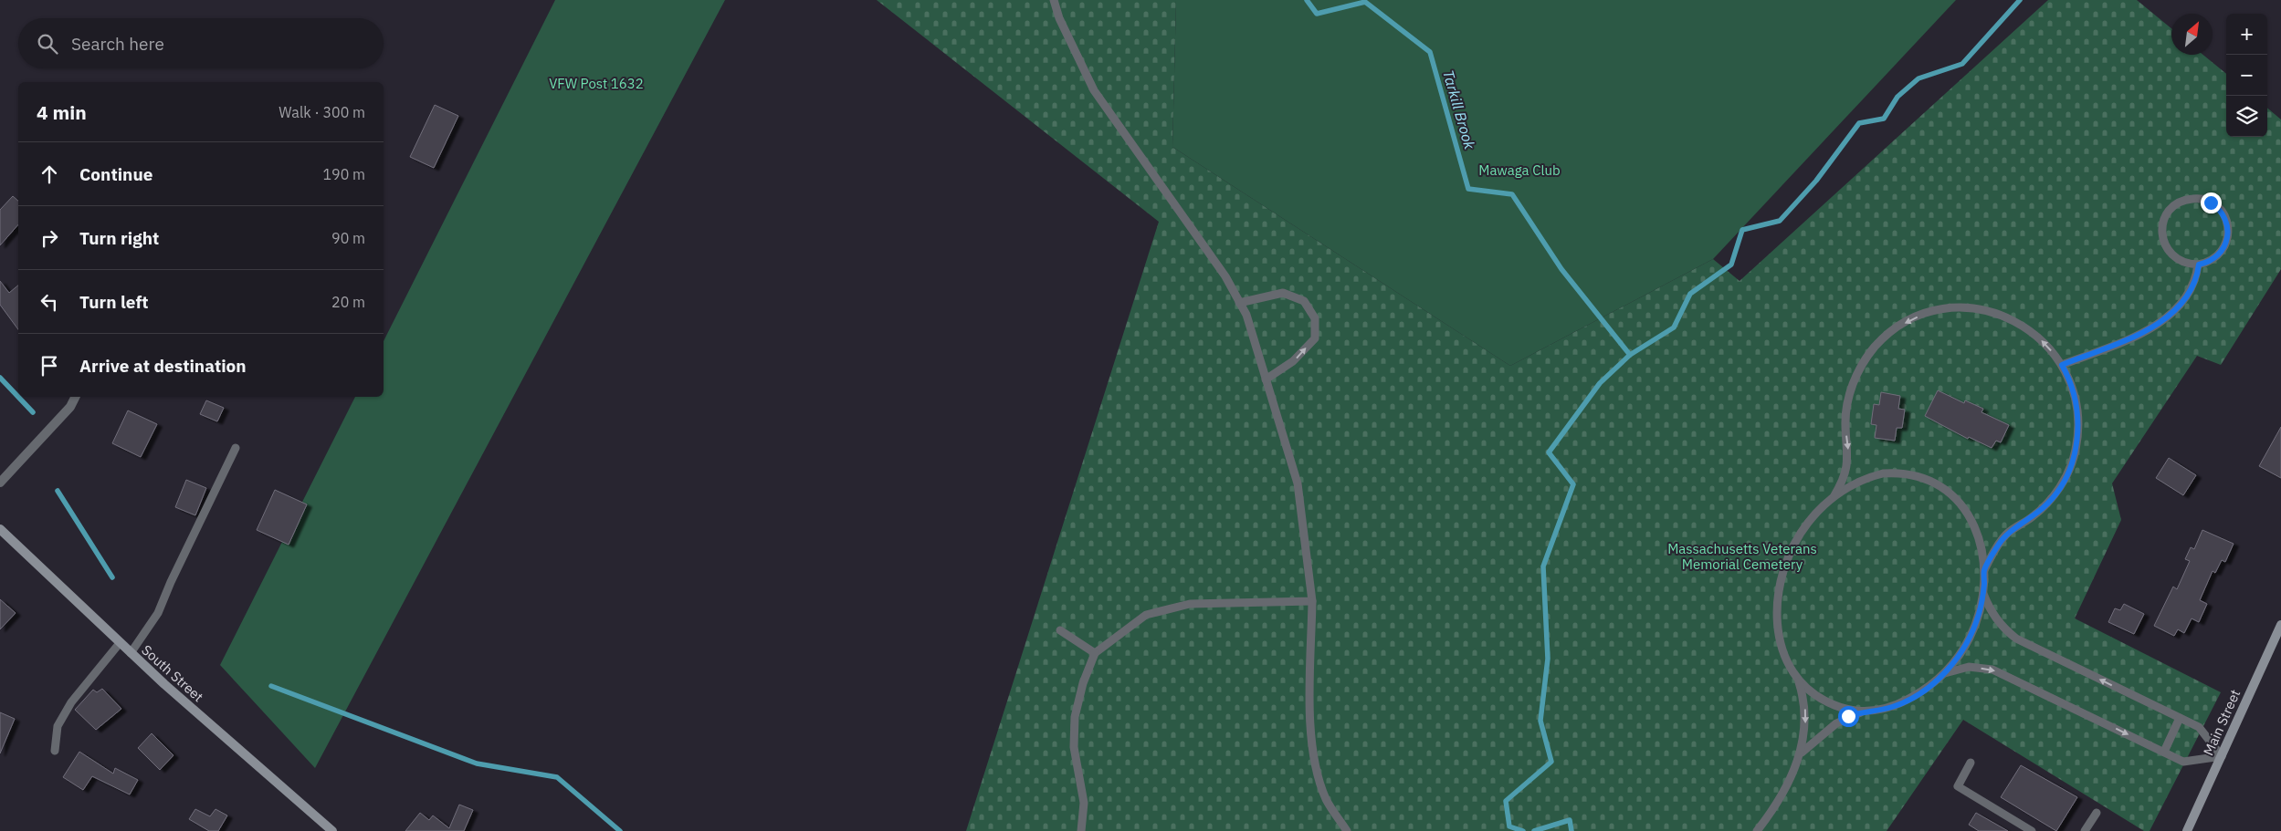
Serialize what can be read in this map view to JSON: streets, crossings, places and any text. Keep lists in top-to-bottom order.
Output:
{
  "streets": {
    "street": ["South Street", "Main Street"]
  },
  "water": ["Tarkill Brook"],
  "parks": ["VFW Post 1632", "Mawaga Club", "Massachusetts Veterans Memorial Cemetery"],
  "north": "top right",
  "page": {
    "map_buttons": ["+", "−"],
    "search": "Search here",
    "heading": ["4 min", "Walk · 300 m"],
    "list": [
      ["Continue", "190 m"],
      ["Turn right", "90 m"],
      ["Turn left", "20 m"],
      "Arrive at destination"
    ]
  }
}
